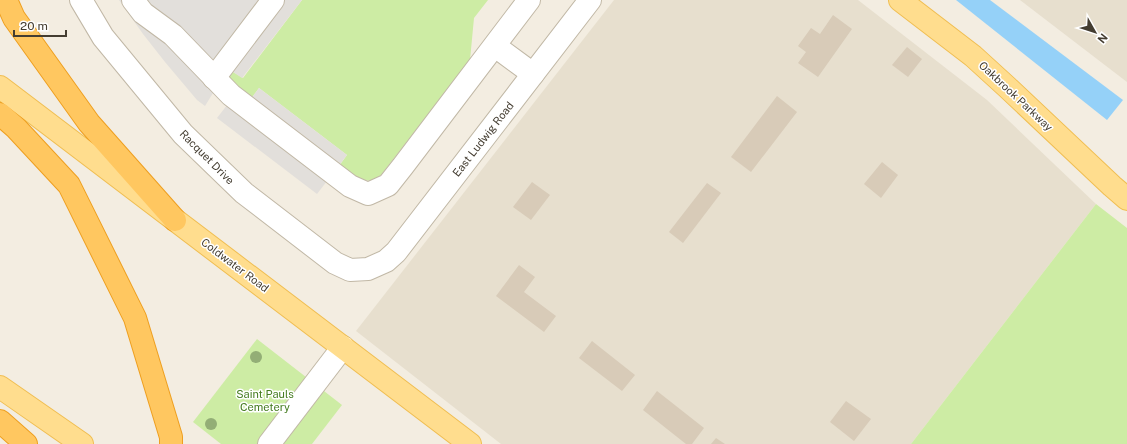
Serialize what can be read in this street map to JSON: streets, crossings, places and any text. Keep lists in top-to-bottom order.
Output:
{
  "streets": {
    "main road": ["Oakbrook Parkway", "Coldwater Road"],
    "street": ["East Ludwig Road", "Racquet Drive"]
  },
  "crossings": [
    ["East Ludwig Road", "Racquet Drive"]
  ],
  "parks": ["Saint Pauls Cemetery"],
  "scale_bar": "20 m",
  "north": "bottom right"
}
